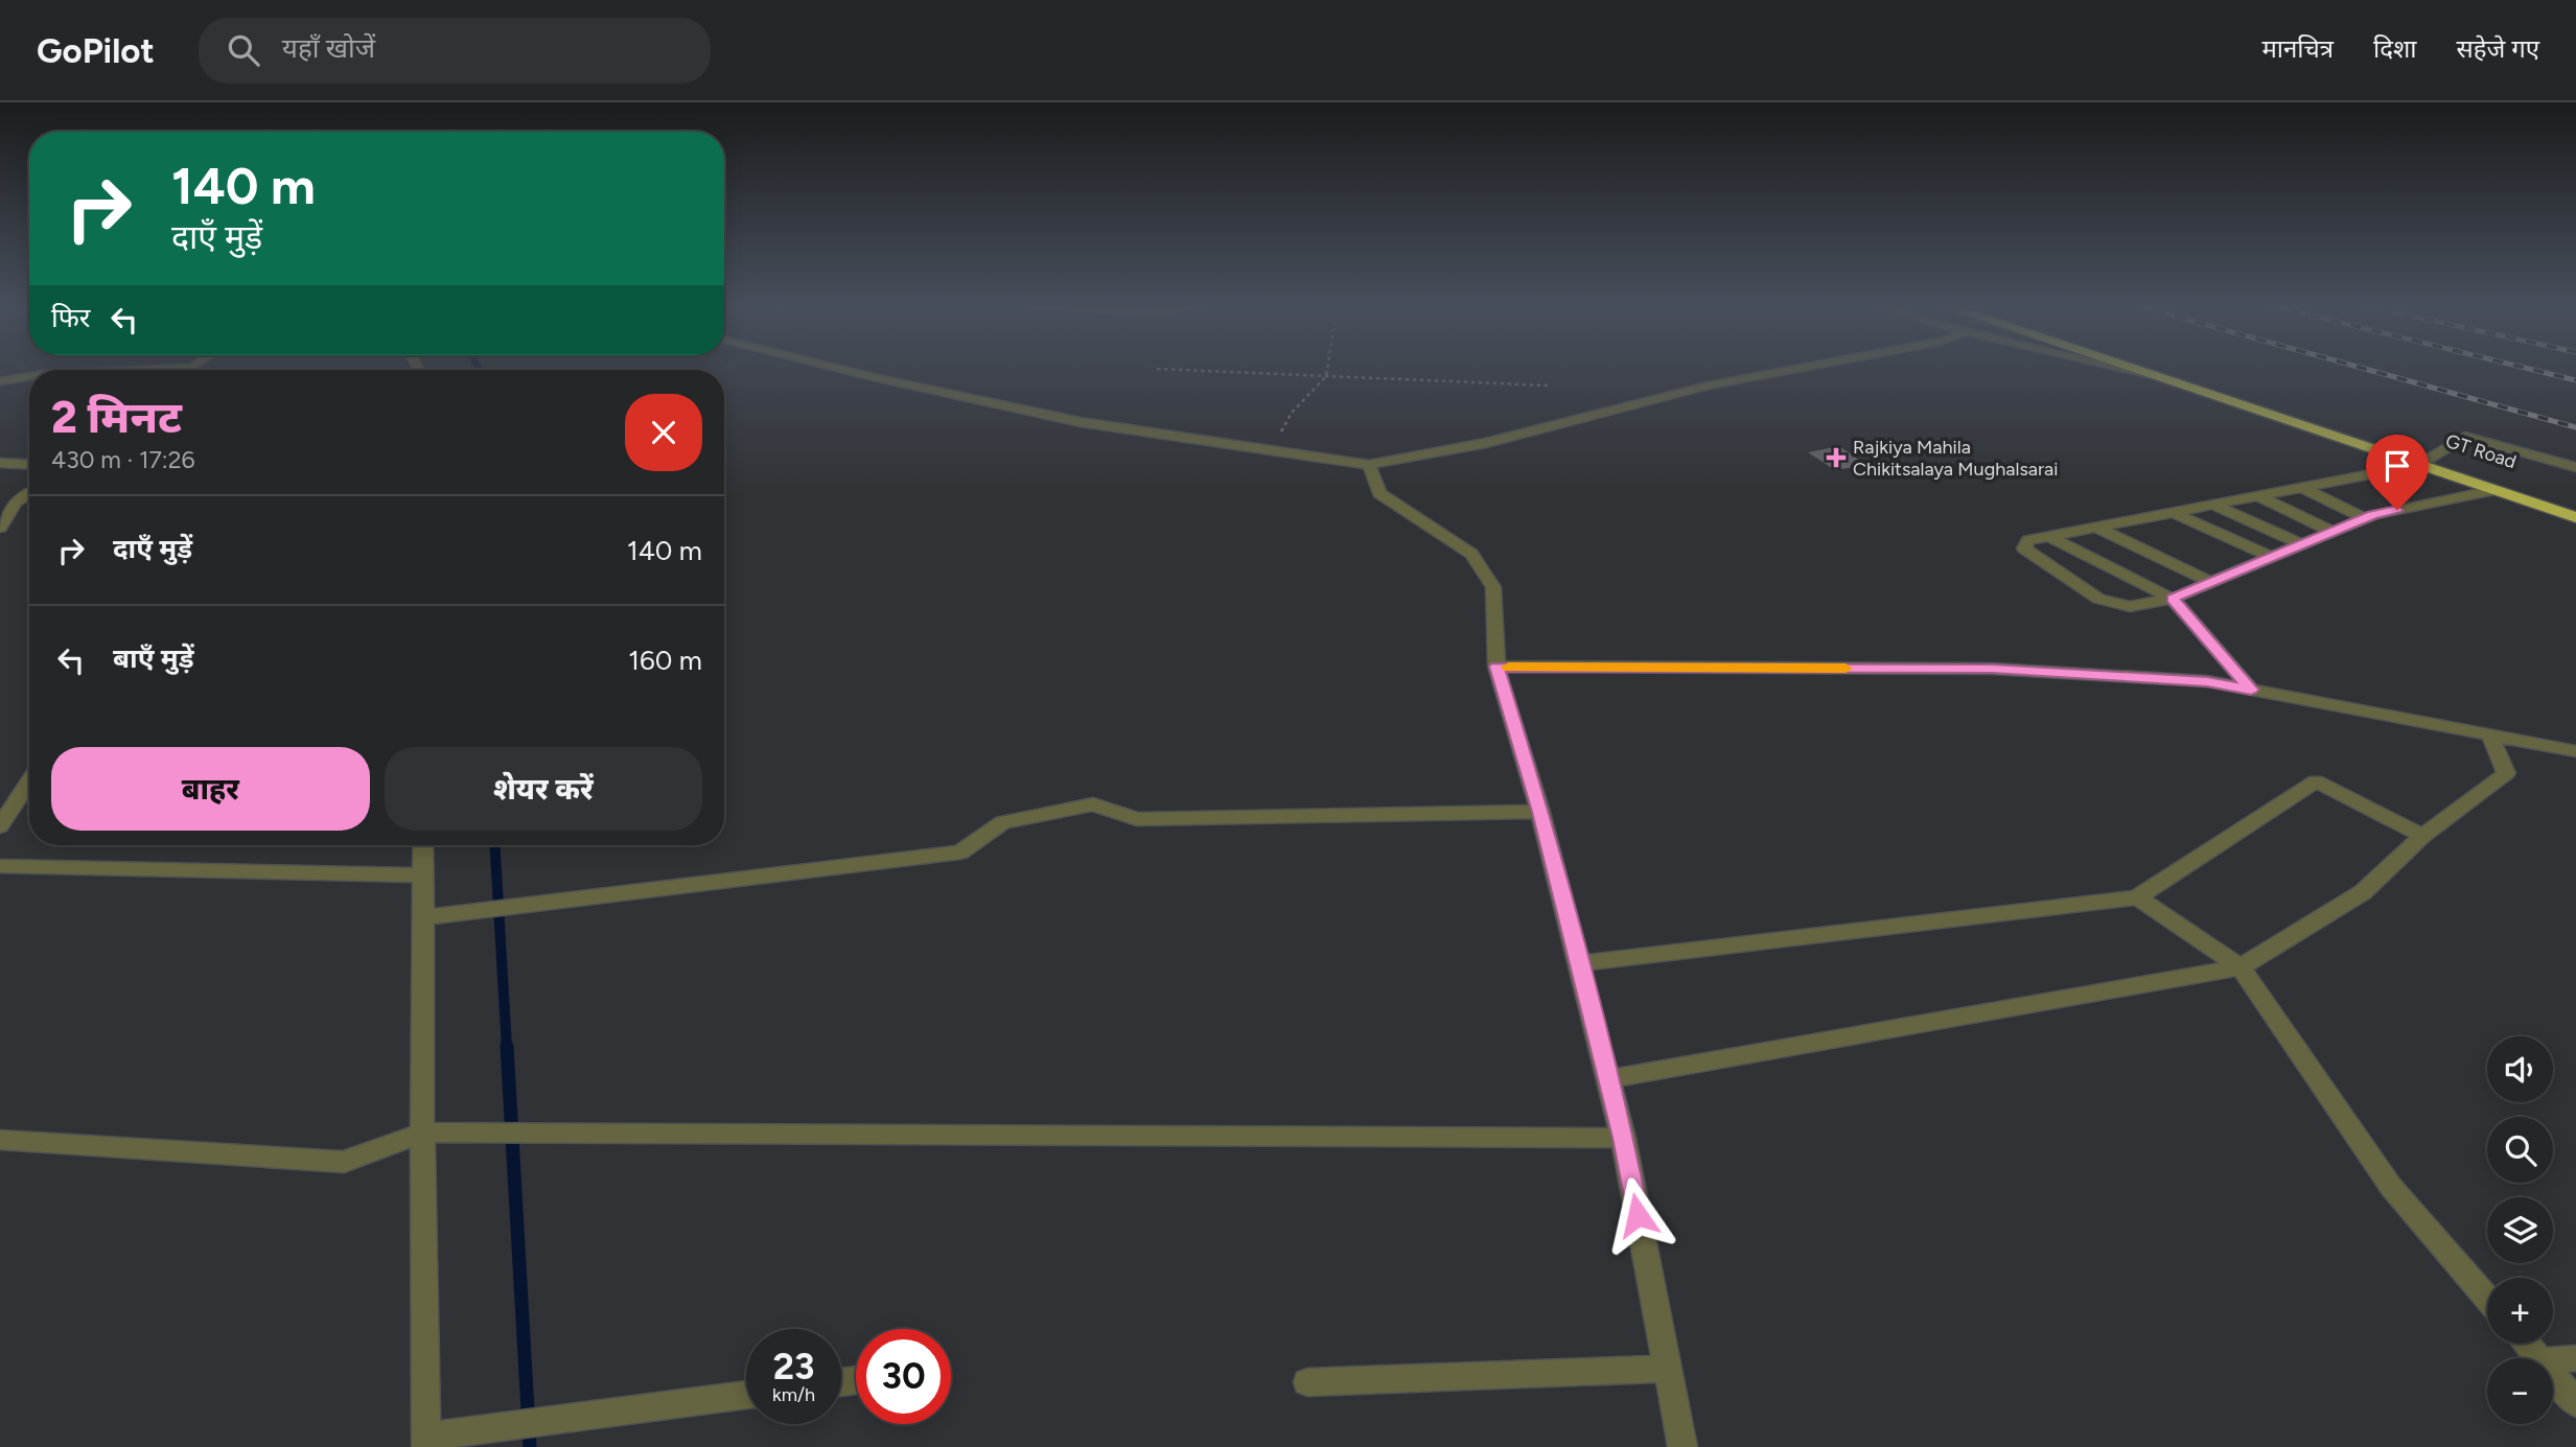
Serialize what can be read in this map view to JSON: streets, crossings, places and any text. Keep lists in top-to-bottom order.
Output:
{
  "streets": {
    "highway": ["GT Road"]
  },
  "places": {
    "health": ["Rajkiya Mahila Chikitsalaya Mughalsarai"]
  },
  "page": {
    "header": "GoPilot",
    "search": "यहाँ खोजें",
    "nav": ["मानचित्र", "दिशा", "सहेजे गए"],
    "turn": ["140 m", "दाएँ मुड़ें"],
    "then": "फिर",
    "heading": ["2 मिनट", "430 m · 17:26"],
    "list": [
      {
        "name": "दाएँ मुड़ें",
        "value": "140 m"
      },
      {
        "name": "बाएँ मुड़ें",
        "value": "160 m"
      }
    ],
    "buttons": ["बाहर", "शेयर करें"],
    "map_buttons": ["+", "−"],
    "speed": "23 km/h",
    "limit": "30"
  }
}
